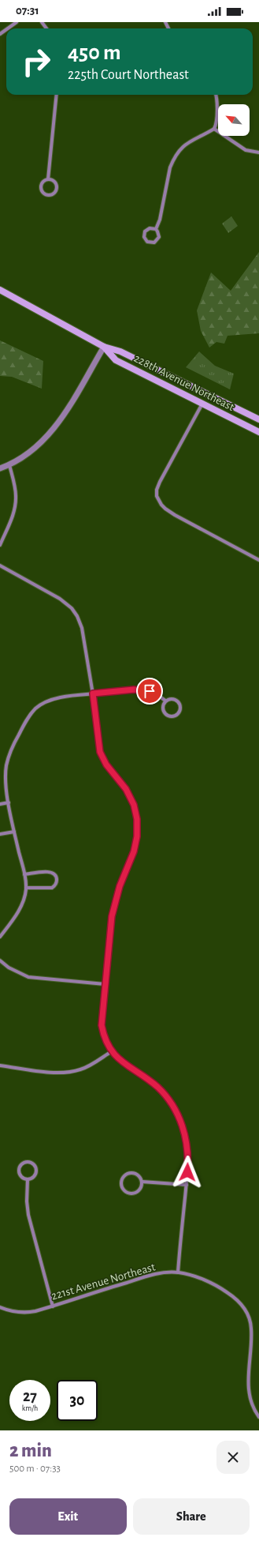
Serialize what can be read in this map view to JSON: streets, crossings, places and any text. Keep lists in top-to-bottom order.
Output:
{
  "streets": {
    "main road": ["228th Avenue Northeast"],
    "street": ["221st Avenue Northeast"]
  },
  "north": "top left",
  "page": {
    "status": "07:31",
    "turn": ["450 m", "225th Court Northeast"],
    "speed": "27 km/h",
    "limit": "30",
    "heading": ["2 min", "500 m · 07:33"],
    "buttons": ["Exit", "Share"]
  }
}
